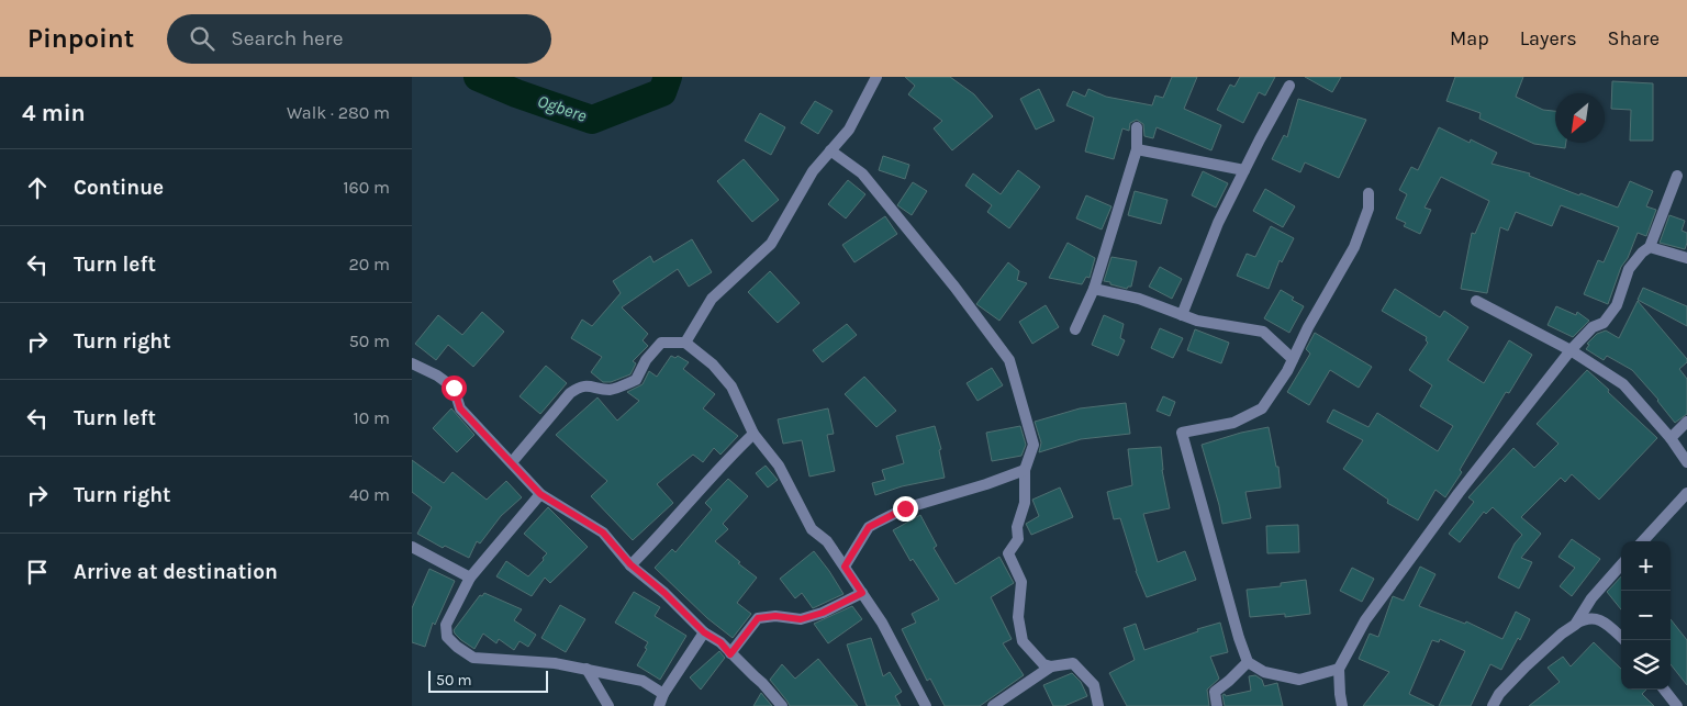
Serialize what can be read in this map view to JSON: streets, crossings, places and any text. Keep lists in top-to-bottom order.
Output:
{
  "water": ["Ogbere"],
  "scale_bar": "50 m",
  "north": "bottom left",
  "page": {
    "header": "Pinpoint",
    "search": "Search here",
    "nav": ["Map", "Layers", "Share"],
    "heading": ["4 min", "Walk · 280 m"],
    "list": [
      ["Continue", "160 m"],
      ["Turn left", "20 m"],
      ["Turn right", "50 m"],
      ["Turn left", "10 m"],
      ["Turn right", "40 m"],
      "Arrive at destination"
    ],
    "map_buttons": ["+", "−"],
    "scale": "50 m"
  }
}
